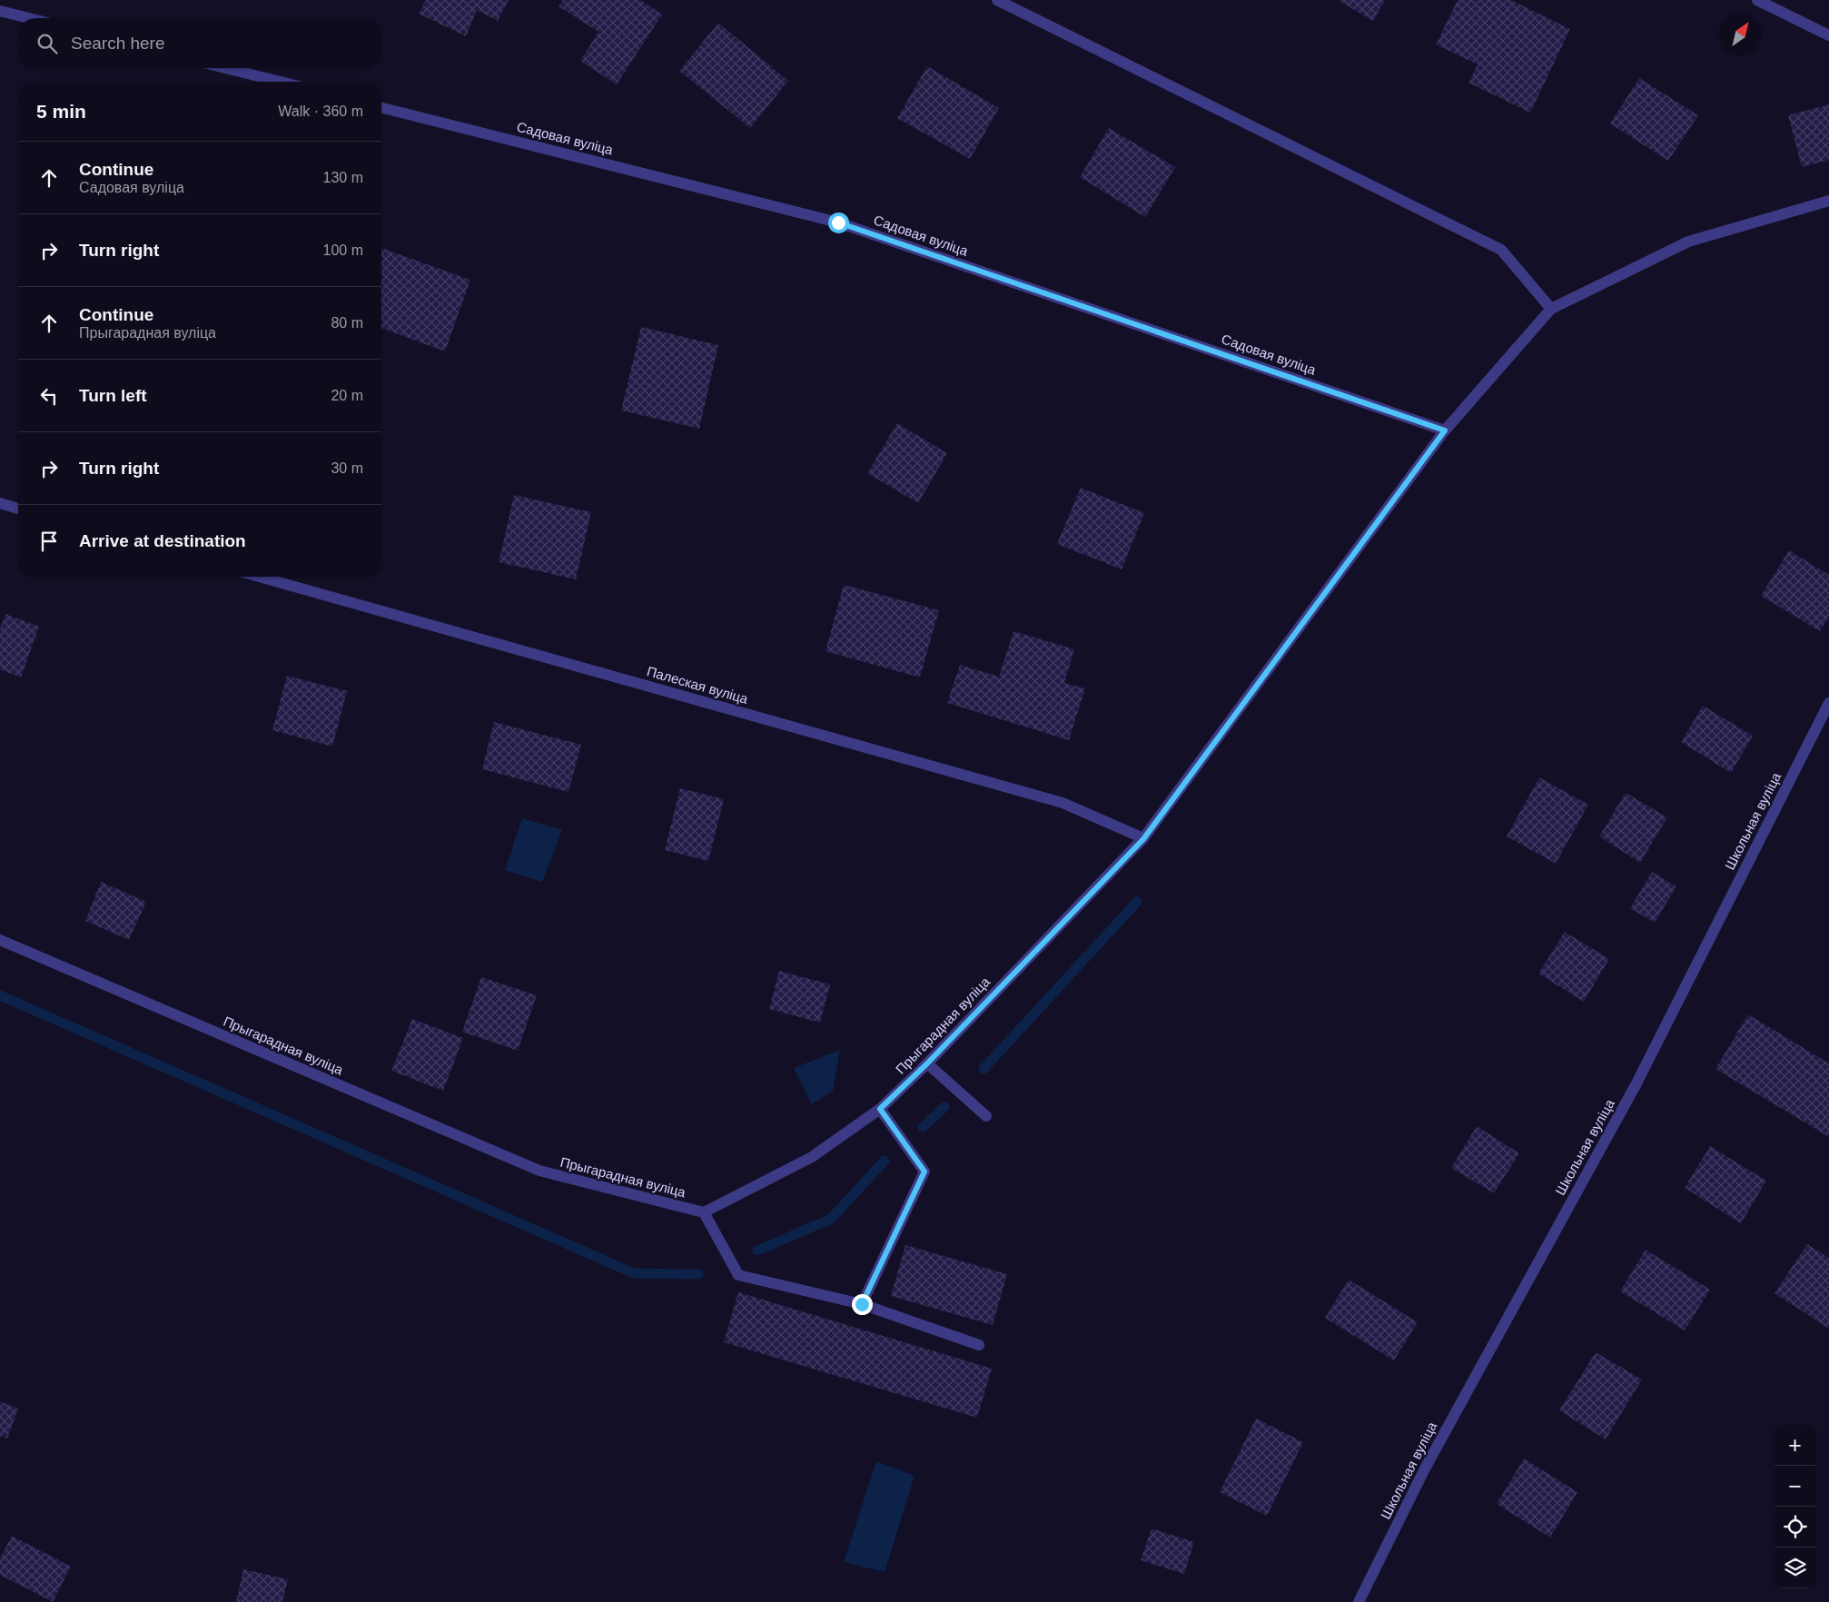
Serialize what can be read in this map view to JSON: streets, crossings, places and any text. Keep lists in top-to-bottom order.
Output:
{
  "streets": {
    "street": [
      "Садовая вуліца",
      "Палеская вуліца",
      "Школьная вуліца",
      "Прыгарадная вуліца"
    ]
  },
  "crossings": [
    ["Садовая вуліца", "Прыгарадная вуліца"],
    ["Палеская вуліца", "Прыгарадная вуліца"]
  ],
  "north": "top right",
  "page": {
    "search": "Search here",
    "heading": ["5 min", "Walk · 360 m"],
    "list": [
      ["Continue", "Садовая вуліца", "130 m"],
      ["Turn right", "100 m"],
      ["Continue", "Прыгарадная вуліца", "80 m"],
      ["Turn left", "20 m"],
      ["Turn right", "30 m"],
      "Arrive at destination"
    ],
    "map_buttons": ["+", "−"]
  }
}
